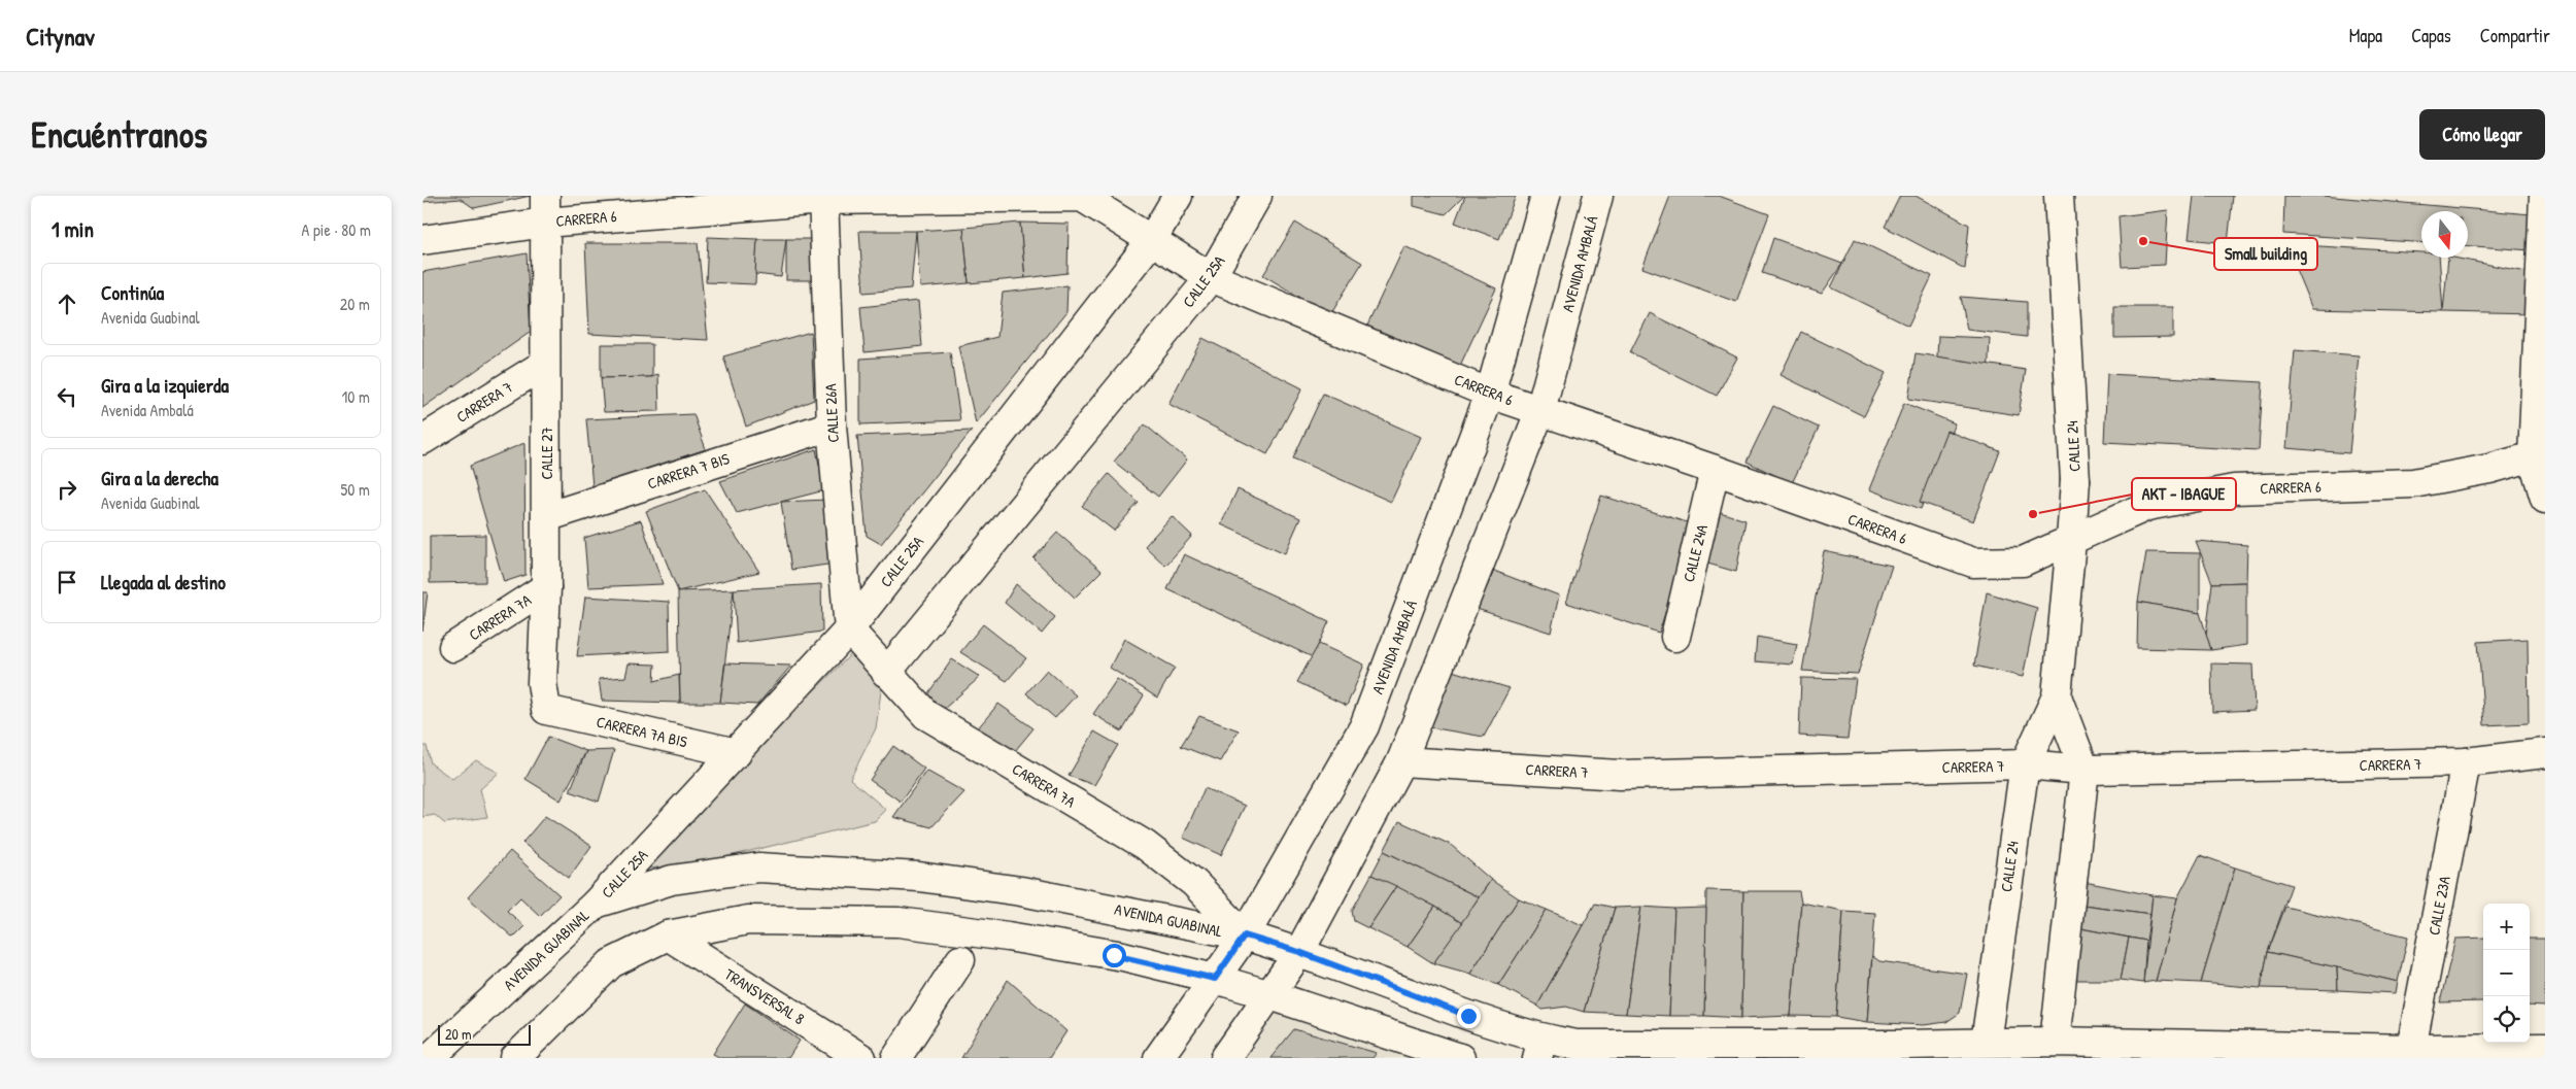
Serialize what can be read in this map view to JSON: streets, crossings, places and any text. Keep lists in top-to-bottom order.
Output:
{
  "streets": {
    "street": [
      "CARRERA 6",
      "AVENIDA AMBALÁ",
      "CALLE 25A",
      "CARRERA 7",
      "CALLE 26A",
      "CALLE 24",
      "CALLE 27",
      "CARRERA 7 BIS",
      "CALLE 24A",
      "CARRERA 7A",
      "CARRERA 7A BIS",
      "CALLE 23A",
      "AVENIDA GUABINAL",
      "TRANSVERSAL 8"
    ]
  },
  "crossings": [
    ["CARRERA 6", "AVENIDA AMBALÁ"],
    ["CARRERA 6", "CALLE 25A"],
    ["CARRERA 6", "CALLE 26A"],
    ["CARRERA 6", "CALLE 24"],
    ["CARRERA 6", "CALLE 27"],
    ["CARRERA 6", "CALLE 24A"],
    ["AVENIDA AMBALÁ", "CARRERA 7"],
    ["AVENIDA AMBALÁ", "CARRERA 7A"],
    ["AVENIDA AMBALÁ", "AVENIDA GUABINAL"],
    ["CALLE 25A", "CALLE 26A"],
    ["CALLE 25A", "CARRERA 7A"],
    ["CALLE 25A", "CARRERA 7A BIS"],
    ["CALLE 25A", "AVENIDA GUABINAL"],
    ["CARRERA 7", "CALLE 24"],
    ["CARRERA 7", "CALLE 27"],
    ["CARRERA 7", "CALLE 23A"],
    ["CALLE 26A", "CARRERA 7 BIS"],
    ["CALLE 26A", "CARRERA 7A"],
    ["CALLE 24", "AVENIDA GUABINAL"],
    ["CALLE 27", "CARRERA 7 BIS"],
    ["CALLE 27", "CARRERA 7A"],
    ["CALLE 27", "CARRERA 7A BIS"],
    ["CARRERA 7A", "AVENIDA GUABINAL"],
    ["CALLE 23A", "AVENIDA GUABINAL"]
  ],
  "places": ["Small building", "AKT - IBAGUE"],
  "scale_bar": "20 m",
  "north": "bottom",
  "page": {
    "header": "Citynav",
    "nav": ["Mapa", "Capas", "Compartir"],
    "buttons": "Cómo llegar",
    "title": "Encuéntranos",
    "heading": ["1 min", "A pie · 80 m"],
    "list": [
      ["Continúa", "Avenida Guabinal", "20 m"],
      ["Gira a la izquierda", "Avenida Ambalá", "10 m"],
      ["Gira a la derecha", "Avenida Guabinal", "50 m"],
      "Llegada al destino"
    ],
    "map_buttons": ["+", "−"],
    "scale": "20 m"
  }
}
